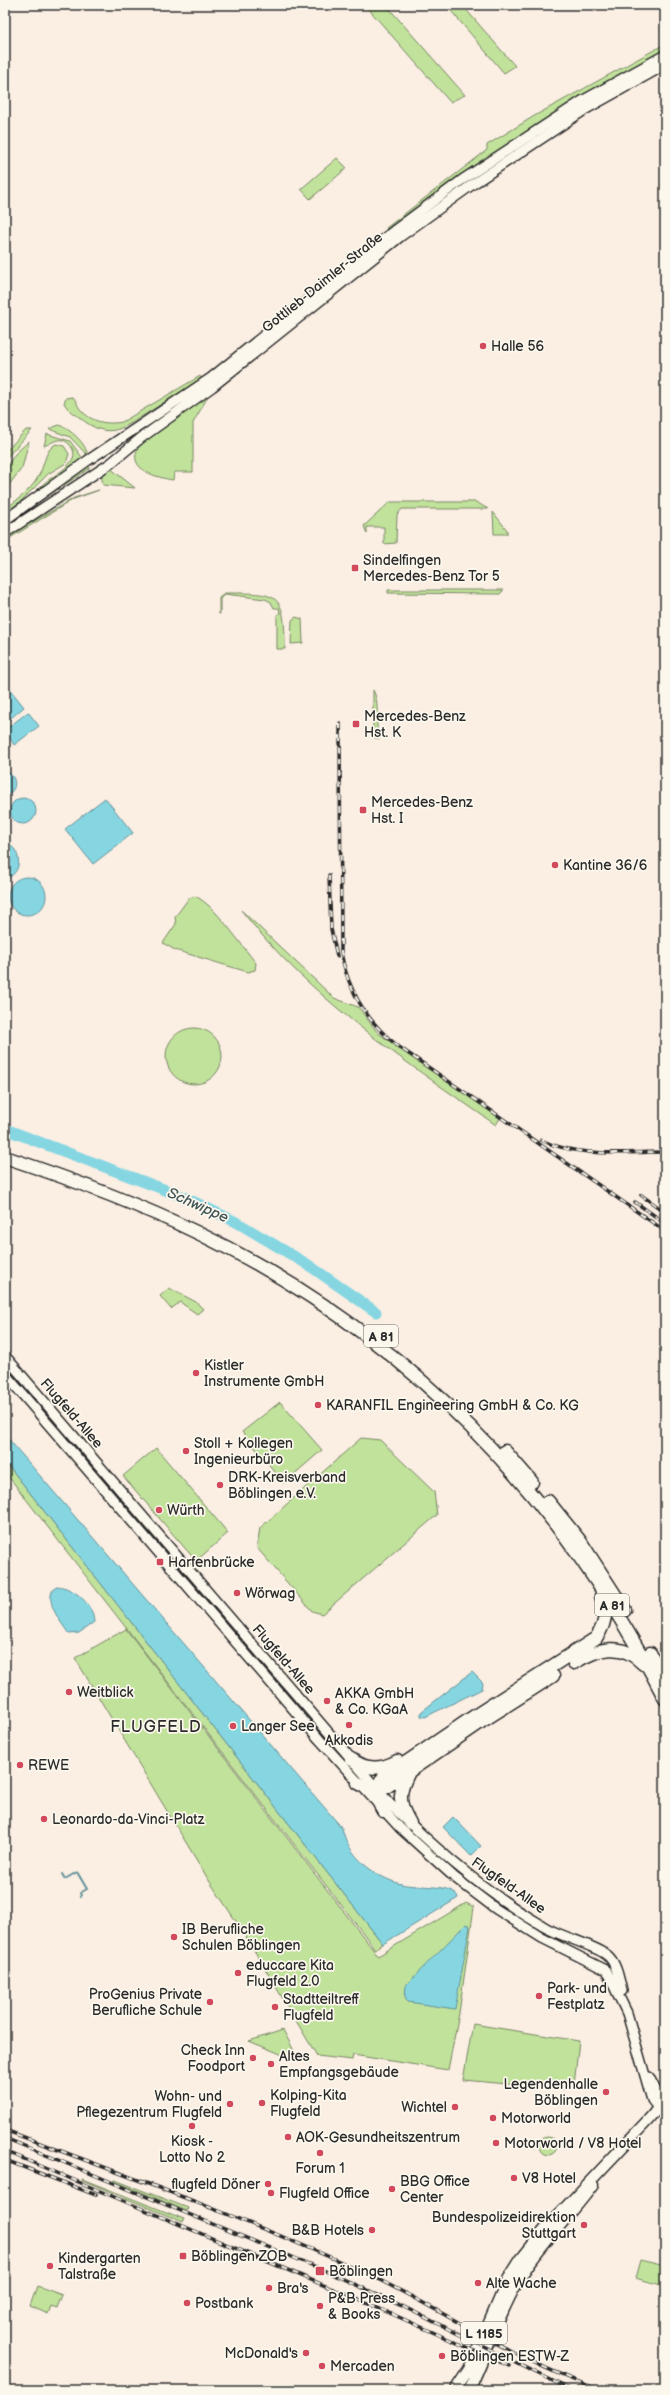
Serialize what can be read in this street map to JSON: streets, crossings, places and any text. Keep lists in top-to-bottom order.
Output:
{
  "streets": {
    "highway": ["A 81"],
    "main road": ["Gottlieb-Daimler-Straße", "Flugfeld-Allee", "L 1185"]
  },
  "crossings": [
    ["Flugfeld-Allee", "L 1185"]
  ],
  "districts": ["FLUGFELD"],
  "water": ["Schwippe"],
  "places": {
    "other": [
      "Halle 56",
      "Kantine 36/6",
      "Kistler Instrumente GmbH",
      "KARANFIL Engineering GmbH & Co. KG",
      "Stoll + Kollegen Ingenieurbüro",
      "DRK-Kreisverband Böblingen e.V.",
      "Würth",
      "Wörwag",
      "Weitblick",
      "AKKA GmbH & Co. KGaA",
      "Akkodis",
      "Langer See",
      "REWE",
      "Leonardo-da-Vinci-Platz",
      "IB Berufliche Schulen Böblingen",
      "educcare Kita Flugfeld 2.0",
      "Park- und Festplatz",
      "ProGenius Private Berufliche Schule",
      "Stadtteiltreff Flugfeld",
      "Check Inn Foodport",
      "Altes Empfangsgebäude",
      "Legendenhalle Böblingen",
      "Kolping-Kita Flugfeld",
      "Wohn- und Pflegezentrum Flugfeld",
      "Wichtel",
      "Motorworld",
      "Kiosk - Lotto No 2",
      "AOK-Gesundheitszentrum",
      "Motorworld / V8 Hotel",
      "Forum 1",
      "V8 Hotel",
      "flugfeld Döner",
      "BBG Office Center",
      "Flugfeld Office",
      "Bundespolizeidirektion Stuttgart",
      "B&B Hotels",
      "Kindergarten Talstraße",
      "Alte Wache",
      "Bra's",
      "Postbank",
      "P&B Press & Books",
      "McDonald's",
      "Böblingen ESTW-Z",
      "Mercaden"
    ],
    "transit": [
      "Sindelfingen Mercedes-Benz Tor 5",
      "Mercedes-Benz Hst. K",
      "Mercedes-Benz Hst. I",
      "Harfenbrücke",
      "Böblingen ZOB",
      "Böblingen"
    ]
  }
}
